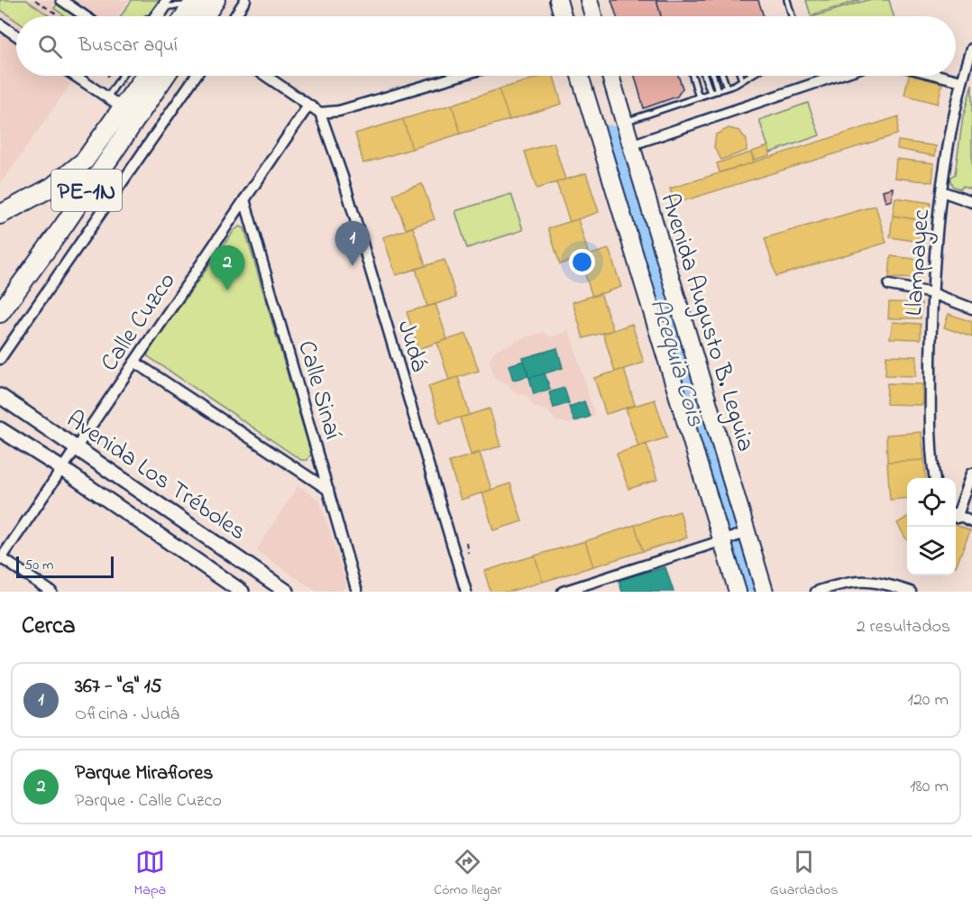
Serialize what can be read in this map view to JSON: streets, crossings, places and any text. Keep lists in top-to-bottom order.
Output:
{
  "streets": {
    "highway": ["PE-1N"],
    "main road": ["Avenida Augusto B. Leguia", "Avenida Los Tréboles"],
    "street": [
      "Llampayec",
      "Calle Cuzco",
      "Judá",
      "Calle Sinaí"
    ]
  },
  "crossings": [
    ["Calle Cuzco", "Calle Sinaí"],
    ["Calle Cuzco", "Avenida Los Tréboles"]
  ],
  "water": ["Acequia Cois"],
  "scale_bar": "50 m",
  "page": {
    "search": "Buscar aquí",
    "pins": ["1", "2"],
    "scale": "50 m",
    "heading": ["Cerca", "2 resultados"],
    "list": [
      {
        "mark": "1",
        "name": "367 - \"G\" 15",
        "note": "Oficina · Judá",
        "value": "120 m"
      },
      {
        "mark": "2",
        "name": "Parque Miraflores",
        "note": "Parque · Calle Cuzco",
        "value": "180 m"
      }
    ],
    "nav": ["Mapa", "Cómo llegar", "Guardados"]
  }
}
